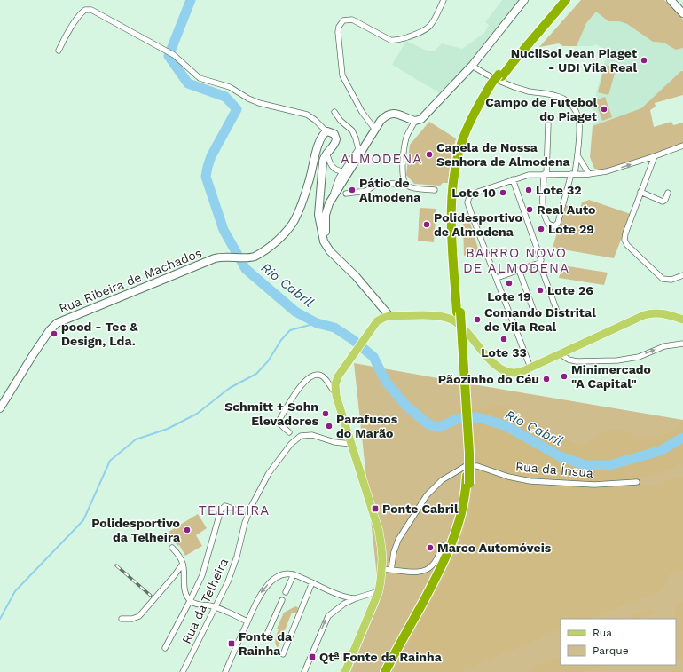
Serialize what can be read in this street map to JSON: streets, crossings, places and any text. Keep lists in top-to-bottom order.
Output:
{
  "streets": {
    "main road": ["Rua Ribeira de Machados"],
    "street": ["Rua da Ínsua", "Rua da Telheira"]
  },
  "districts": ["ALMODENA", "BAIRRO NOVO DE ALMODENA", "TELHEIRA"],
  "water": ["Rio Cabril"],
  "places": {
    "other": [
      "NucliSol Jean Piaget - UDI Vila Real",
      "Campo de Futebol do Piaget",
      "Capela de Nossa Senhora de Almodena",
      "Pátio de Almodena",
      "Lote 32",
      "Lote 10",
      "Real Auto",
      "Polidesportivo de Almodena",
      "Lote 29",
      "Lote 19",
      "Lote 26",
      "Comando Distrital de Vila Real",
      "pood - Tec & Design, Lda.",
      "Lote 33",
      "Minimercado \"A Capital\"",
      "Pãozinho do Céu",
      "Schmitt + Sohn Elevadores",
      "Parafusos do Marão",
      "Polidesportivo da Telheira",
      "Marco Automóveis"
    ],
    "transit": ["Ponte Cabril", "Fonte da Rainha", "Qtª Fonte da Rainha"]
  },
  "legend": ["Rua", "Parque"]
}
